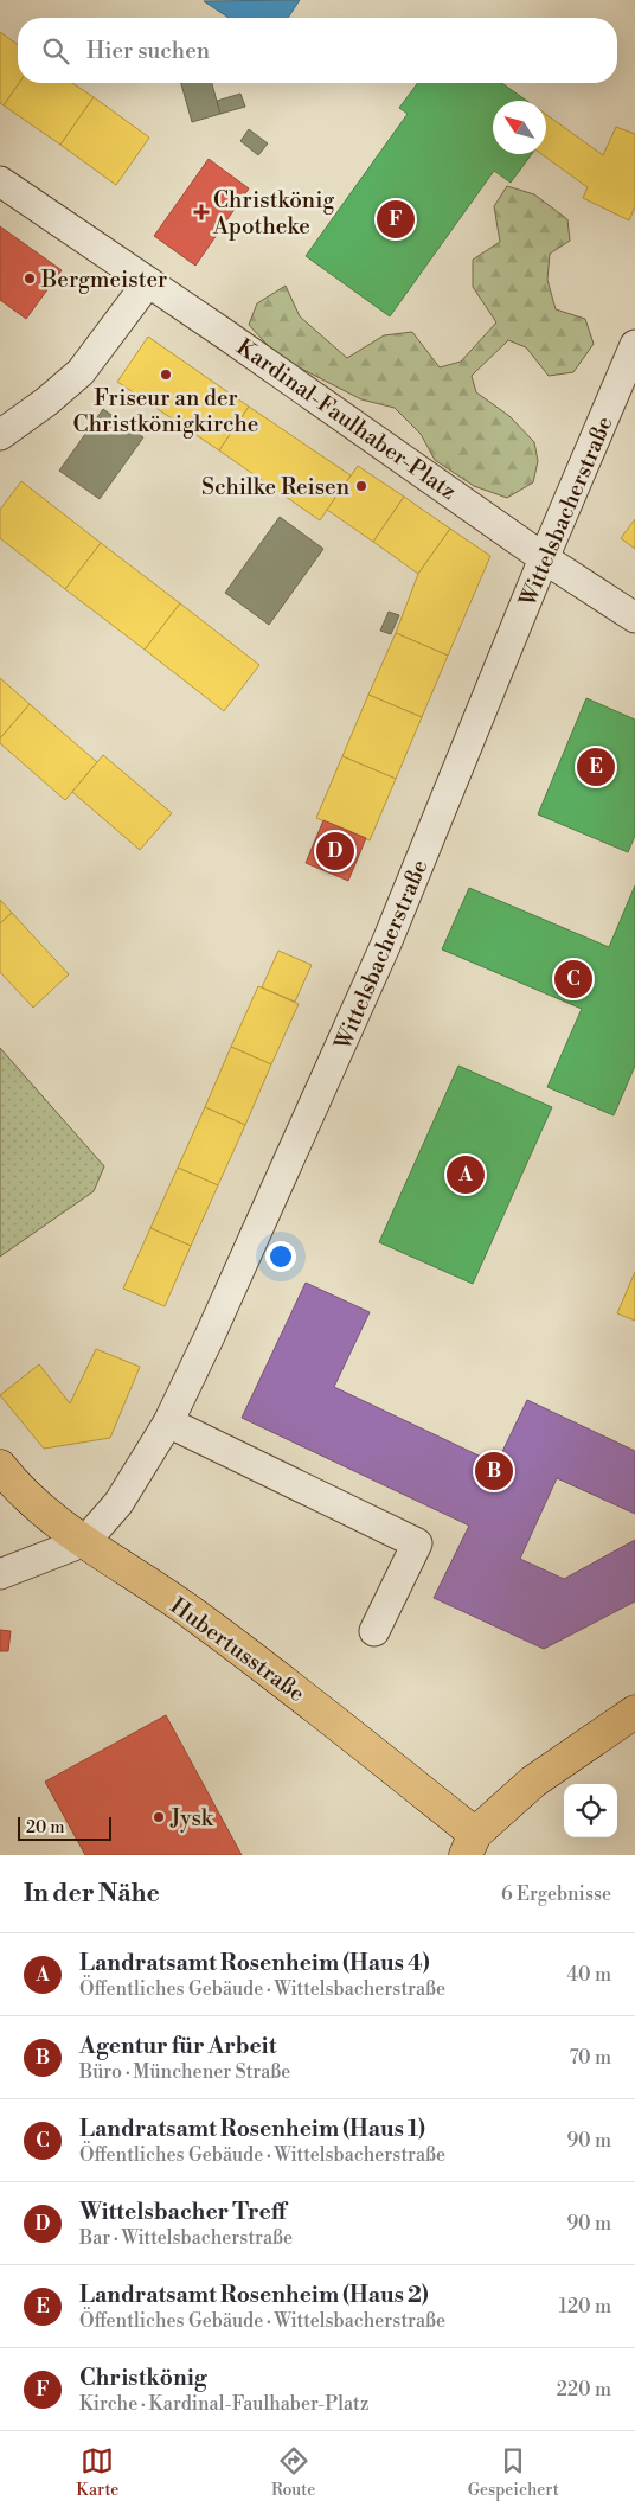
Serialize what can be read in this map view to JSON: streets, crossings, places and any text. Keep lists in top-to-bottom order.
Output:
{
  "streets": {
    "main road": ["Hubertusstraße"],
    "street": ["Kardinal-Faulhaber-Platz", "Wittelsbacherstraße"]
  },
  "crossings": [
    ["Kardinal-Faulhaber-Platz", "Wittelsbacherstraße"],
    ["Wittelsbacherstraße", "Hubertusstraße"]
  ],
  "places": {
    "health": ["Christkönig Apotheke"],
    "other": [
      "Bergmeister",
      "Friseur an der Christkönigkirche",
      "Schilke Reisen",
      "Jysk"
    ]
  },
  "scale_bar": "20 m",
  "north": "top left",
  "page": {
    "search": "Hier suchen",
    "pins": [
      "F",
      "E",
      "D",
      "C",
      "A",
      "B"
    ],
    "scale": "20 m",
    "heading": ["In der Nähe", "6 Ergebnisse"],
    "list": [
      {
        "mark": "A",
        "name": "Landratsamt Rosenheim (Haus 4)",
        "note": "Öffentliches Gebäude · Wittelsbacherstraße",
        "value": "40 m"
      },
      {
        "mark": "B",
        "name": "Agentur für Arbeit",
        "note": "Büro · Münchener Straße",
        "value": "70 m"
      },
      {
        "mark": "C",
        "name": "Landratsamt Rosenheim (Haus 1)",
        "note": "Öffentliches Gebäude · Wittelsbacherstraße",
        "value": "90 m"
      },
      {
        "mark": "D",
        "name": "Wittelsbacher Treff",
        "note": "Bar · Wittelsbacherstraße",
        "value": "90 m"
      },
      {
        "mark": "E",
        "name": "Landratsamt Rosenheim (Haus 2)",
        "note": "Öffentliches Gebäude · Wittelsbacherstraße",
        "value": "120 m"
      },
      {
        "mark": "F",
        "name": "Christkönig",
        "note": "Kirche · Kardinal-Faulhaber-Platz",
        "value": "220 m"
      }
    ],
    "nav": ["Karte", "Route", "Gespeichert"]
  }
}
